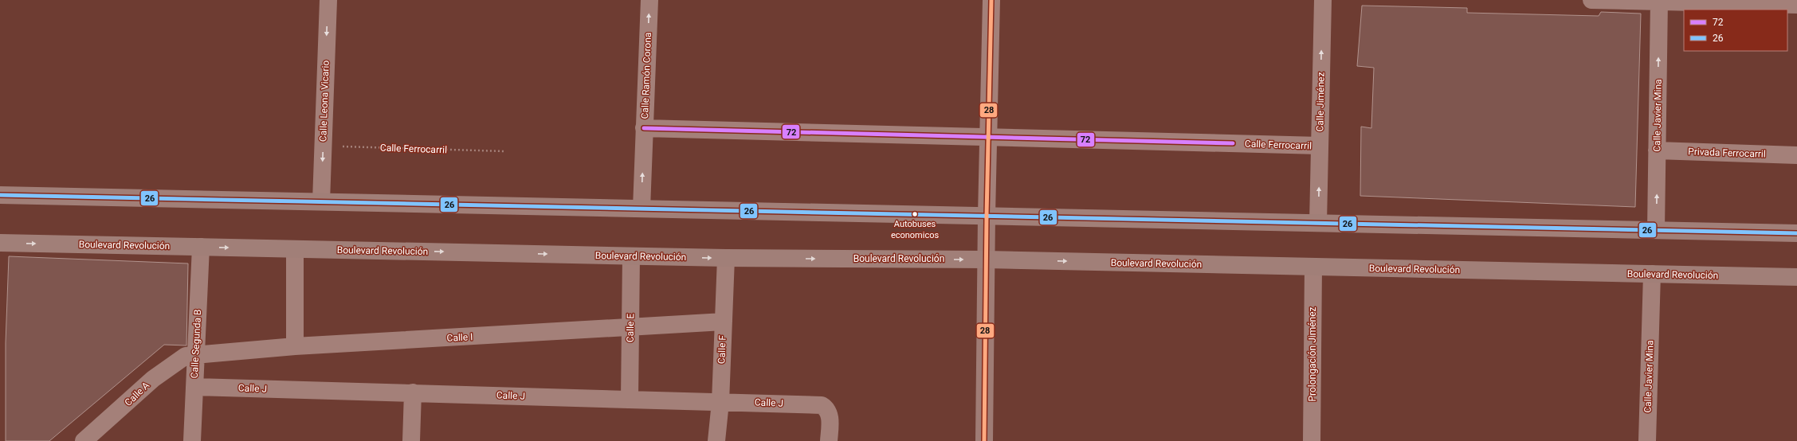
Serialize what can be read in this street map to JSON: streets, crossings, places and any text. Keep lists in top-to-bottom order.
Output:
{
  "streets": {
    "main road": ["Boulevard Revolución"],
    "street": [
      "Calle Ramón Corona",
      "Calle Leona Vicario",
      "Calle Jiménez",
      "Calle Javier Mina",
      "Calle Ferrocarril",
      "Privada Ferrocarril",
      "Calle E",
      "Calle I",
      "Calle Segunda B",
      "Calle F",
      "Prolongación Jiménez",
      "Calle J",
      "Calle A"
    ]
  },
  "crossings": [
    ["Calle Ramón Corona", "Calle Ferrocarril"],
    ["Calle Leona Vicario", "Calle Ferrocarril"],
    ["Calle Jiménez", "Calle Ferrocarril"],
    ["Calle Javier Mina", "Privada Ferrocarril"],
    ["Calle Javier Mina", "Boulevard Revolución"],
    ["Boulevard Revolución", "Calle E"],
    ["Boulevard Revolución", "Calle Segunda B"],
    ["Boulevard Revolución", "Calle F"],
    ["Boulevard Revolución", "Prolongación Jiménez"],
    ["Calle E", "Calle I"],
    ["Calle E", "Calle J"],
    ["Calle I", "Calle Segunda B"],
    ["Calle I", "Calle F"],
    ["Calle I", "Calle A"],
    ["Calle Segunda B", "Calle J"],
    ["Calle Segunda B", "Calle A"],
    ["Calle F", "Calle J"]
  ],
  "one_way": [
    "Calle Ramón Corona",
    "Calle Leona Vicario",
    "Calle Jiménez",
    "Calle Javier Mina"
  ],
  "places": ["Autobuses economicos"],
  "lines": ["transit line 28", "transit line 72", "transit line 26"],
  "legend": ["72", "26"]
}
